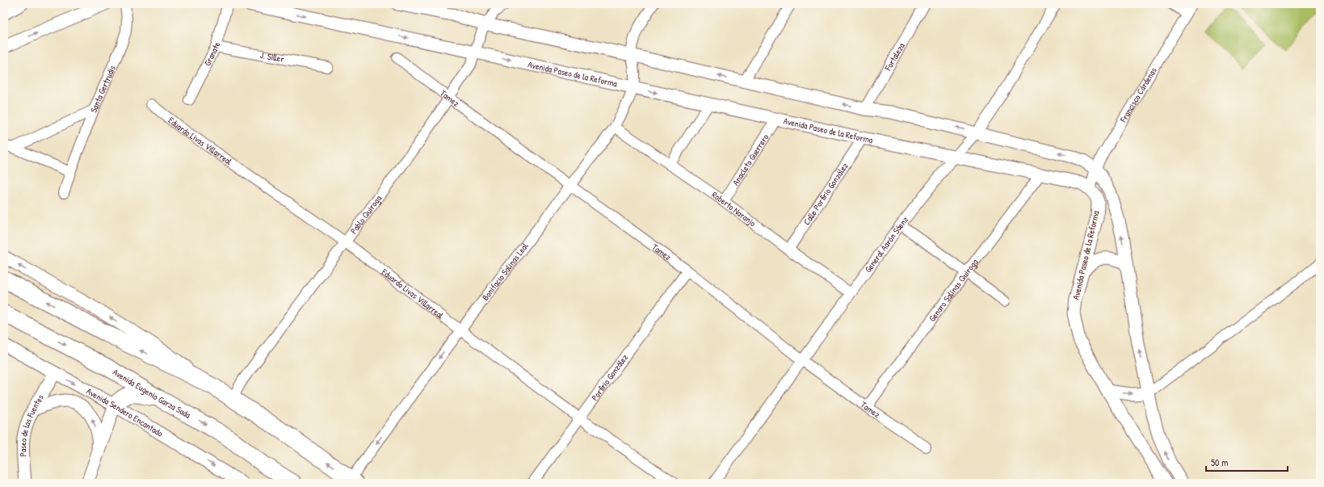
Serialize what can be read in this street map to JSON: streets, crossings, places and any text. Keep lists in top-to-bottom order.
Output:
{
  "streets": {
    "highway": ["Avenida Eugenio Garza Sada"],
    "street": [
      "Granate",
      "Fortaleza",
      "J. Siller",
      "Avenida Paseo de la Reforma",
      "Santa Gertrudis",
      "Francisco Cárdenas",
      "Tamez",
      "Eduardo Livas Villarreal",
      "Anacleto Guerrero",
      "Calle Porfirio González",
      "Roberto Naranjo",
      "Pablo Quiroga",
      "General Aarón Sáenz",
      "Bonifacio Salinas Leal",
      "Genaro Salinas Quiroga",
      "Porfirio González",
      "Avenida Sendero Encantado",
      "Paseo de las Fuentes"
    ]
  },
  "crossings": [
    ["Granate", "J. Siller"],
    ["Avenida Paseo de la Reforma", "Francisco Cárdenas"],
    ["Avenida Paseo de la Reforma", "Anacleto Guerrero"],
    ["Avenida Paseo de la Reforma", "Calle Porfirio González"],
    ["Avenida Paseo de la Reforma", "Pablo Quiroga"],
    ["Avenida Paseo de la Reforma", "General Aarón Sáenz"],
    ["Avenida Paseo de la Reforma", "Bonifacio Salinas Leal"],
    ["Avenida Paseo de la Reforma", "Genaro Salinas Quiroga"],
    ["Tamez", "Pablo Quiroga"],
    ["Tamez", "General Aarón Sáenz"],
    ["Tamez", "Bonifacio Salinas Leal"],
    ["Tamez", "Genaro Salinas Quiroga"],
    ["Tamez", "Porfirio González"],
    ["Eduardo Livas Villarreal", "Pablo Quiroga"],
    ["Eduardo Livas Villarreal", "Bonifacio Salinas Leal"],
    ["Eduardo Livas Villarreal", "Porfirio González"],
    ["Anacleto Guerrero", "Roberto Naranjo"],
    ["Calle Porfirio González", "Roberto Naranjo"],
    ["Roberto Naranjo", "General Aarón Sáenz"],
    ["Roberto Naranjo", "Bonifacio Salinas Leal"],
    ["Avenida Sendero Encantado", "Paseo de las Fuentes"]
  ],
  "one_way": ["Bonifacio Salinas Leal"],
  "scale_bar": "50 m"
}
